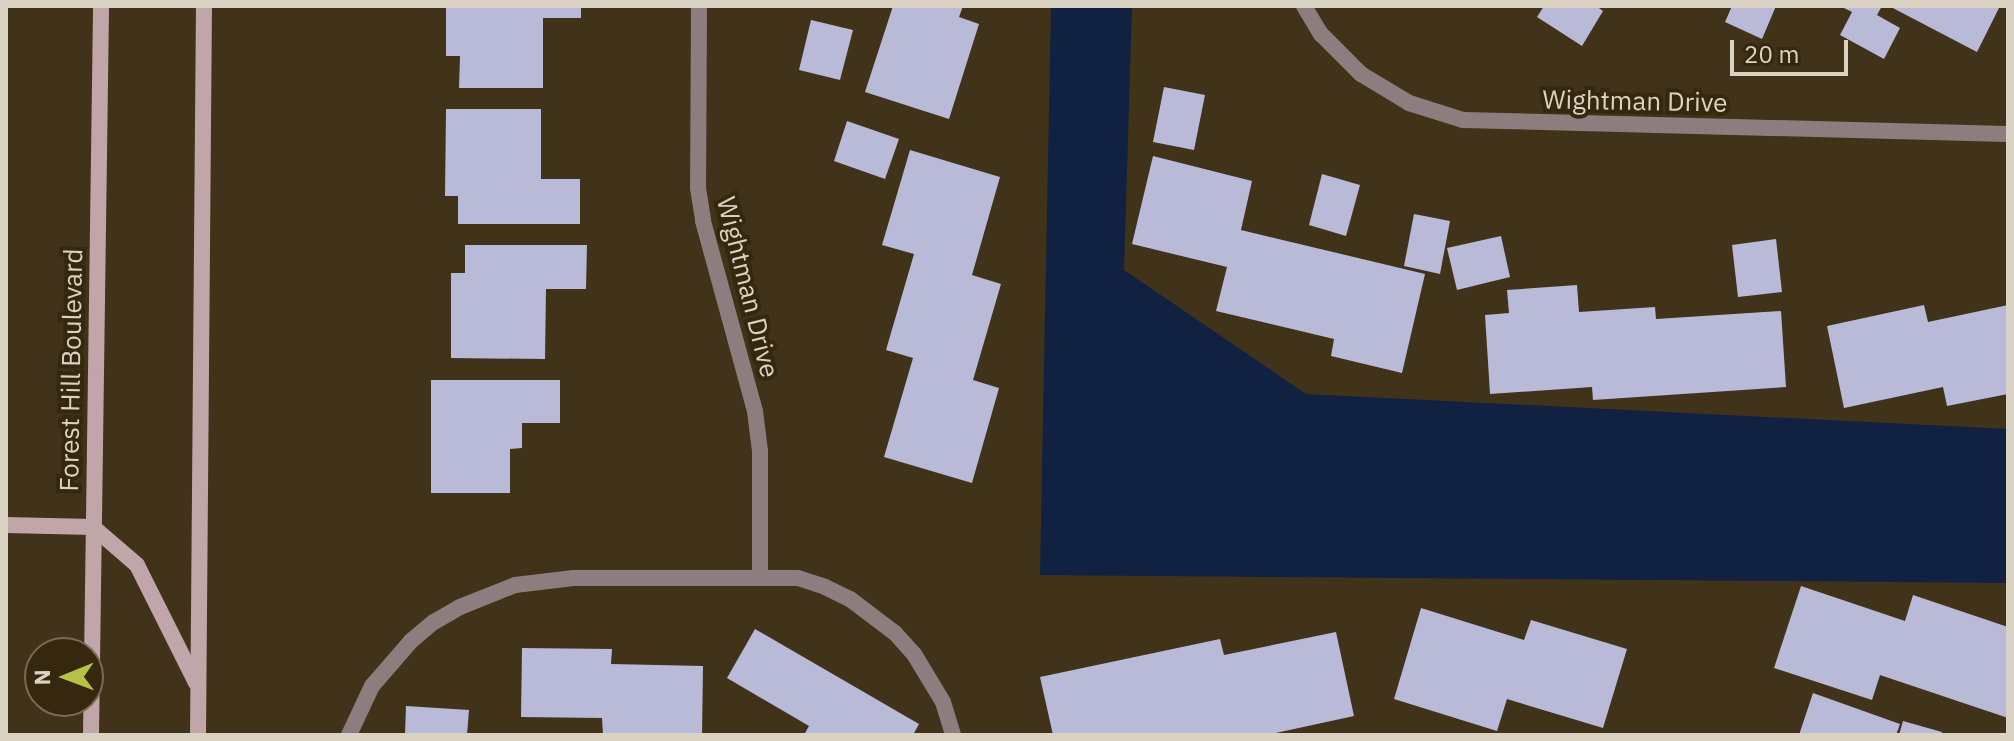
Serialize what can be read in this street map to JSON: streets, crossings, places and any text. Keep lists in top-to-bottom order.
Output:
{
  "streets": {
    "main road": ["Forest Hill Boulevard"],
    "street": ["Wightman Drive"]
  },
  "scale_bar": "20 m",
  "north": "left"
}
